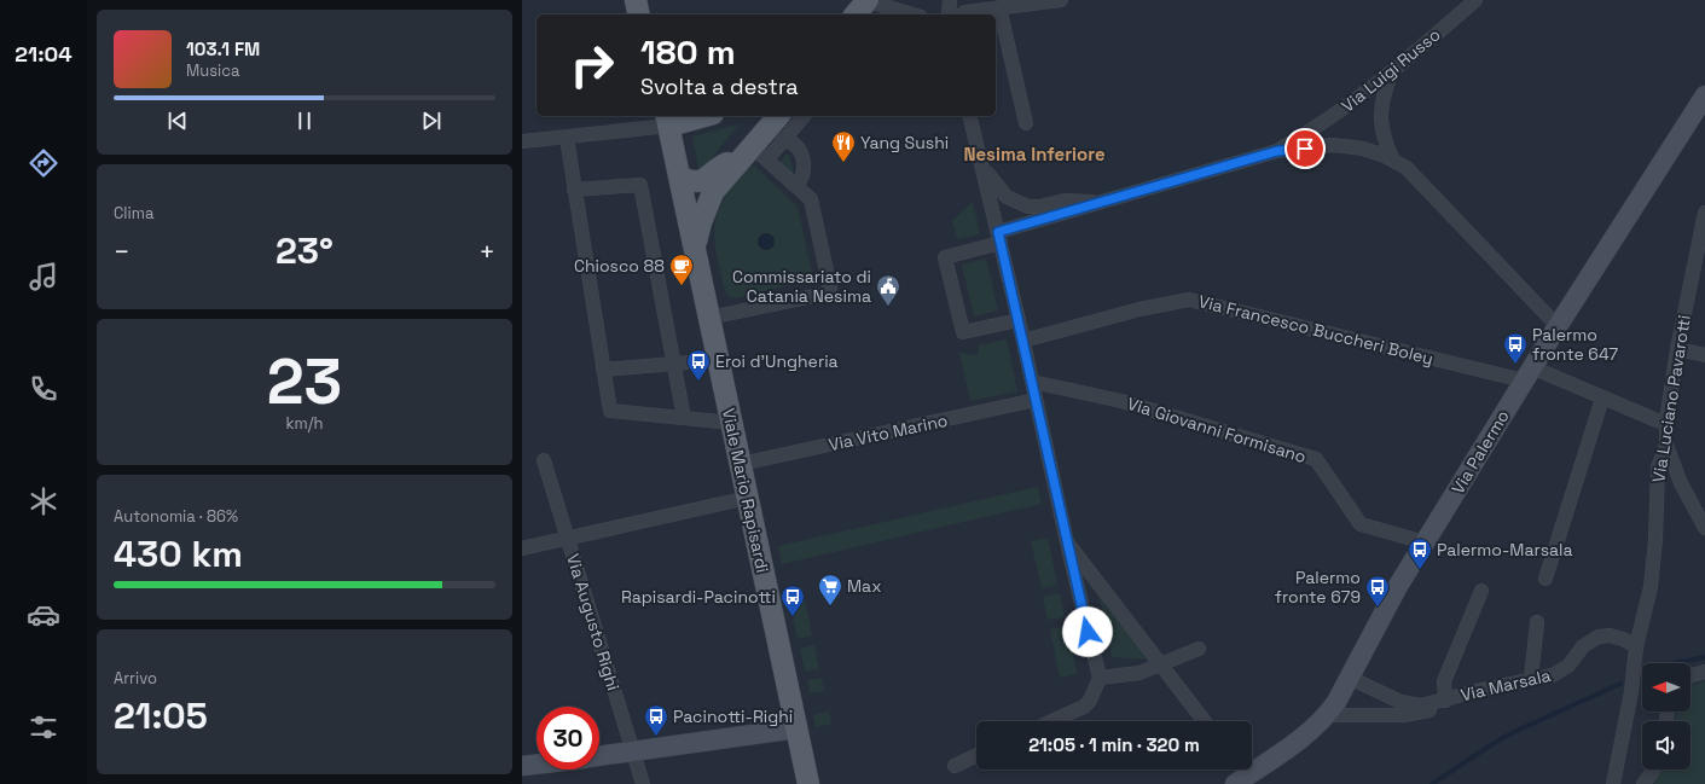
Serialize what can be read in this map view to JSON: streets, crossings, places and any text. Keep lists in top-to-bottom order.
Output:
{
  "streets": {
    "main road": ["Via Palermo", "Viale Mario Rapisardi"],
    "street": [
      "Via Luigi Russo",
      "Via Francesco Buccheri Boley",
      "Via Luciano Pavarotti",
      "Via Giovanni Formisano",
      "Via Vito Marino",
      "Via Augusto Righi",
      "Via Marsala"
    ]
  },
  "crossings": [
    ["Via Francesco Buccheri Boley", "Via Luciano Pavarotti"],
    ["Via Francesco Buccheri Boley", "Via Palermo"],
    ["Via Luciano Pavarotti", "Via Marsala"],
    ["Via Giovanni Formisano", "Via Palermo"],
    ["Via Vito Marino", "Viale Mario Rapisardi"]
  ],
  "districts": ["Nesima Inferiore"],
  "places": {
    "restaurant": ["Yang Sushi"],
    "cafe": ["Chiosco 88"],
    "public building": ["Commissariato di Catania Nesima"],
    "bus stop": [
      "Palermo fronte 647",
      "Eroi d'Ungheria",
      "Palermo-Marsala",
      "Palermo fronte 679",
      "Rapisardi-Pacinotti",
      "Pacinotti-Righi"
    ],
    "supermarket": ["Max"]
  },
  "north": "left",
  "page": {
    "tabs": "21:04",
    "turn": ["180 m", "Svolta a destra"],
    "song": ["103.1 FM", "Musica"],
    "tile": [
      "Clima",
      ["23", "km/h"],
      ["Autonomia · 86%", "430 km"],
      ["Arrivo", "21:05"]
    ],
    "heat": ["−", "23°", "+"],
    "limit": "30",
    "trip": "21:05 · 1 min · 320 m"
  }
}
